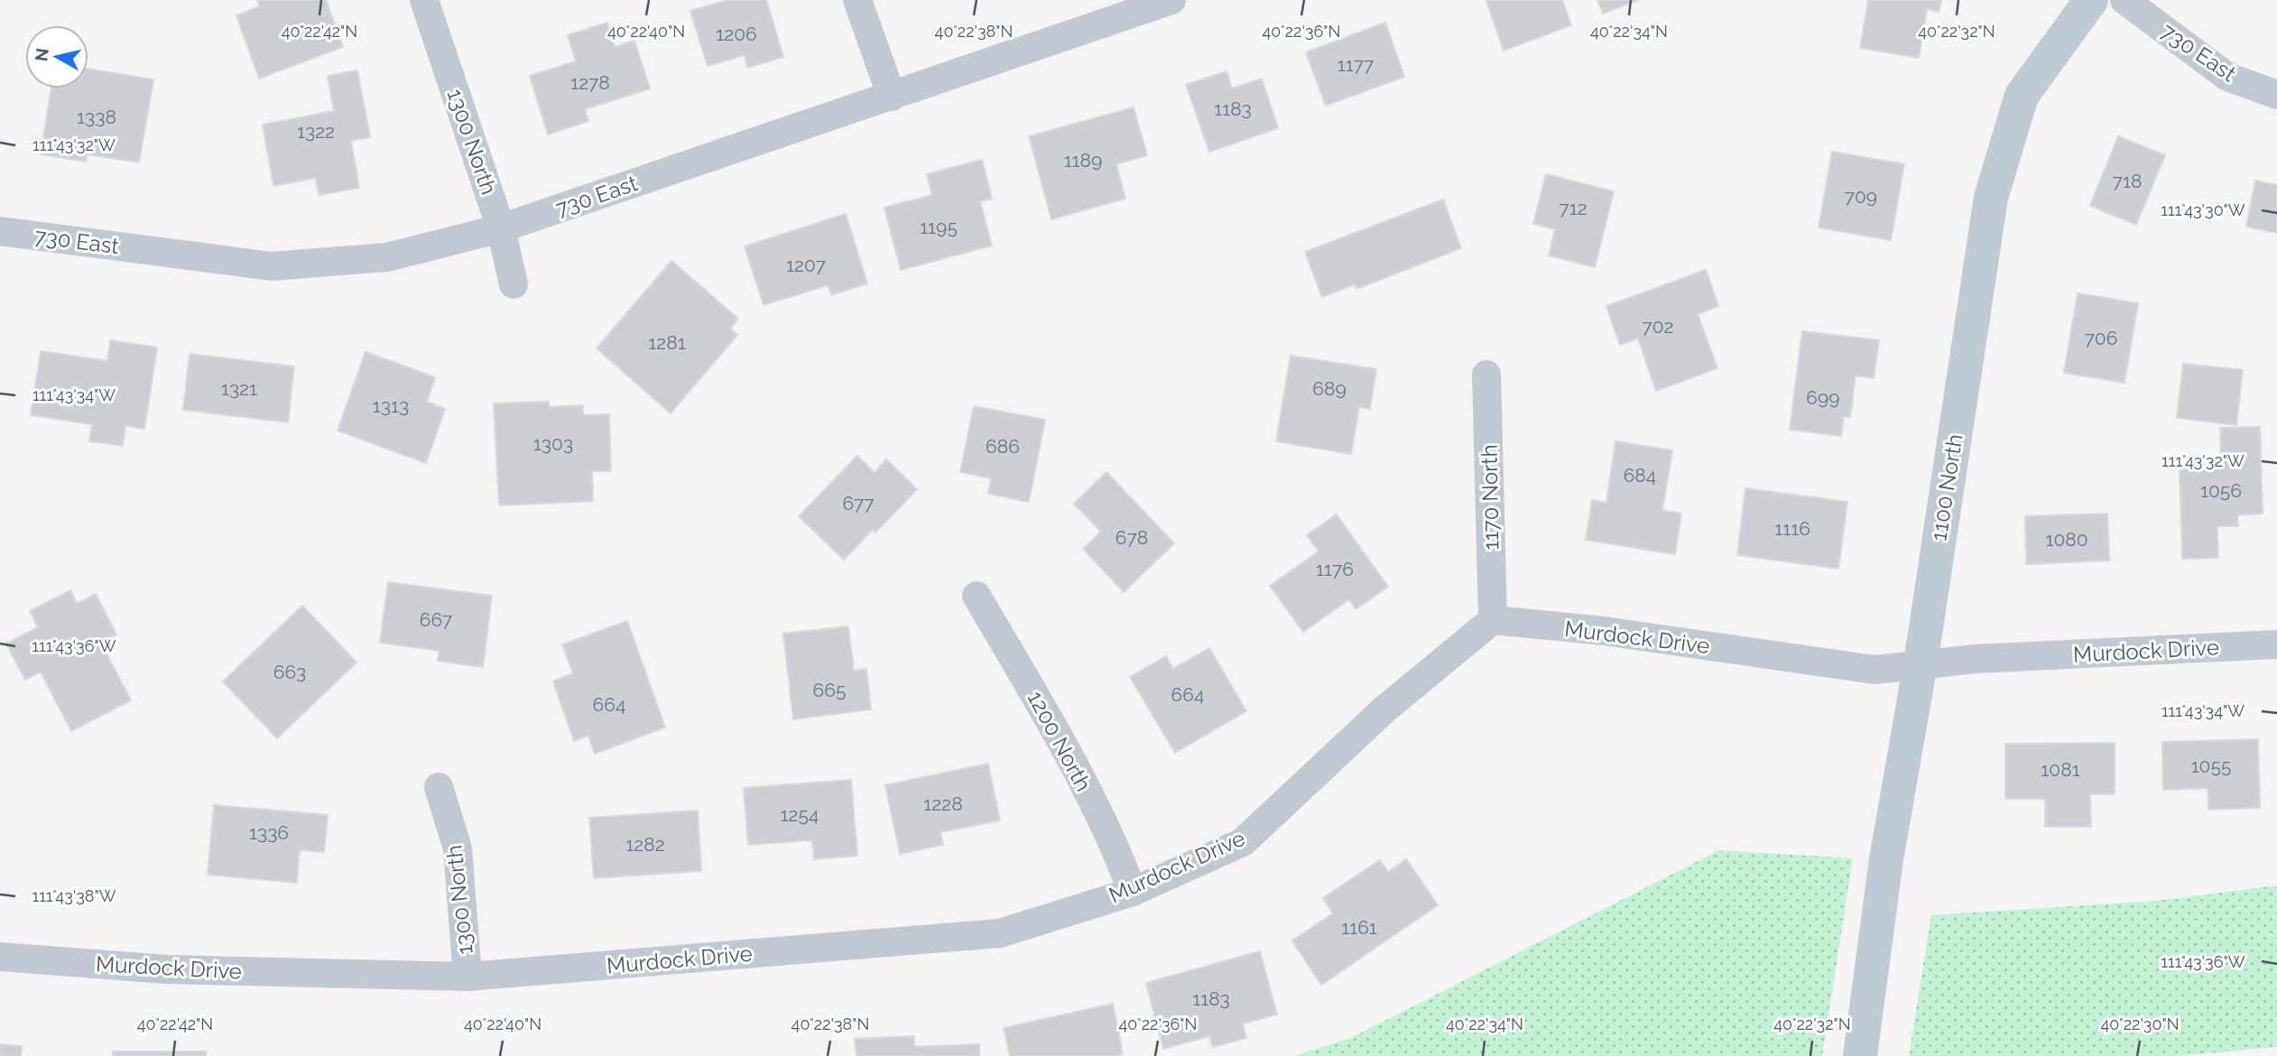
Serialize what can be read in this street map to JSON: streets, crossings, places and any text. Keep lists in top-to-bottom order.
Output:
{
  "streets": {
    "street": [
      "730 East",
      "1300 North",
      "1100 North",
      "1170 North",
      "Murdock Drive",
      "1200 North"
    ]
  },
  "crossings": [
    ["730 East", "1300 North"],
    ["1300 North", "Murdock Drive"],
    ["1100 North", "Murdock Drive"],
    ["1170 North", "Murdock Drive"],
    ["Murdock Drive", "1200 North"]
  ],
  "house_numbers": [
    "1206",
    "1177",
    "1278",
    "1183",
    "1338",
    "1322",
    "1189",
    "718",
    "709",
    "712",
    "1195",
    "1207",
    "702",
    "706",
    "1281",
    "1321",
    "689",
    "699",
    "1313",
    "1303",
    "686",
    "684",
    "1056",
    "677",
    "1116",
    "678",
    "1080",
    "1176",
    "667",
    "663",
    "665",
    "664",
    "664",
    "1055",
    "1081",
    "1228",
    "1254",
    "1336",
    "1282",
    "1161",
    "1183"
  ],
  "north": "left",
  "coordinates": [
    "40°22'42\"N",
    "40°22'40\"N",
    "40°22'38\"N",
    "40°22'36\"N",
    "40°22'34\"N",
    "40°22'32\"N",
    "111°43'32\"W",
    "111°43'30\"W",
    "111°43'34\"W",
    "111°43'36\"W",
    "111°43'38\"W",
    "40°22'30\"N"
  ]
}
